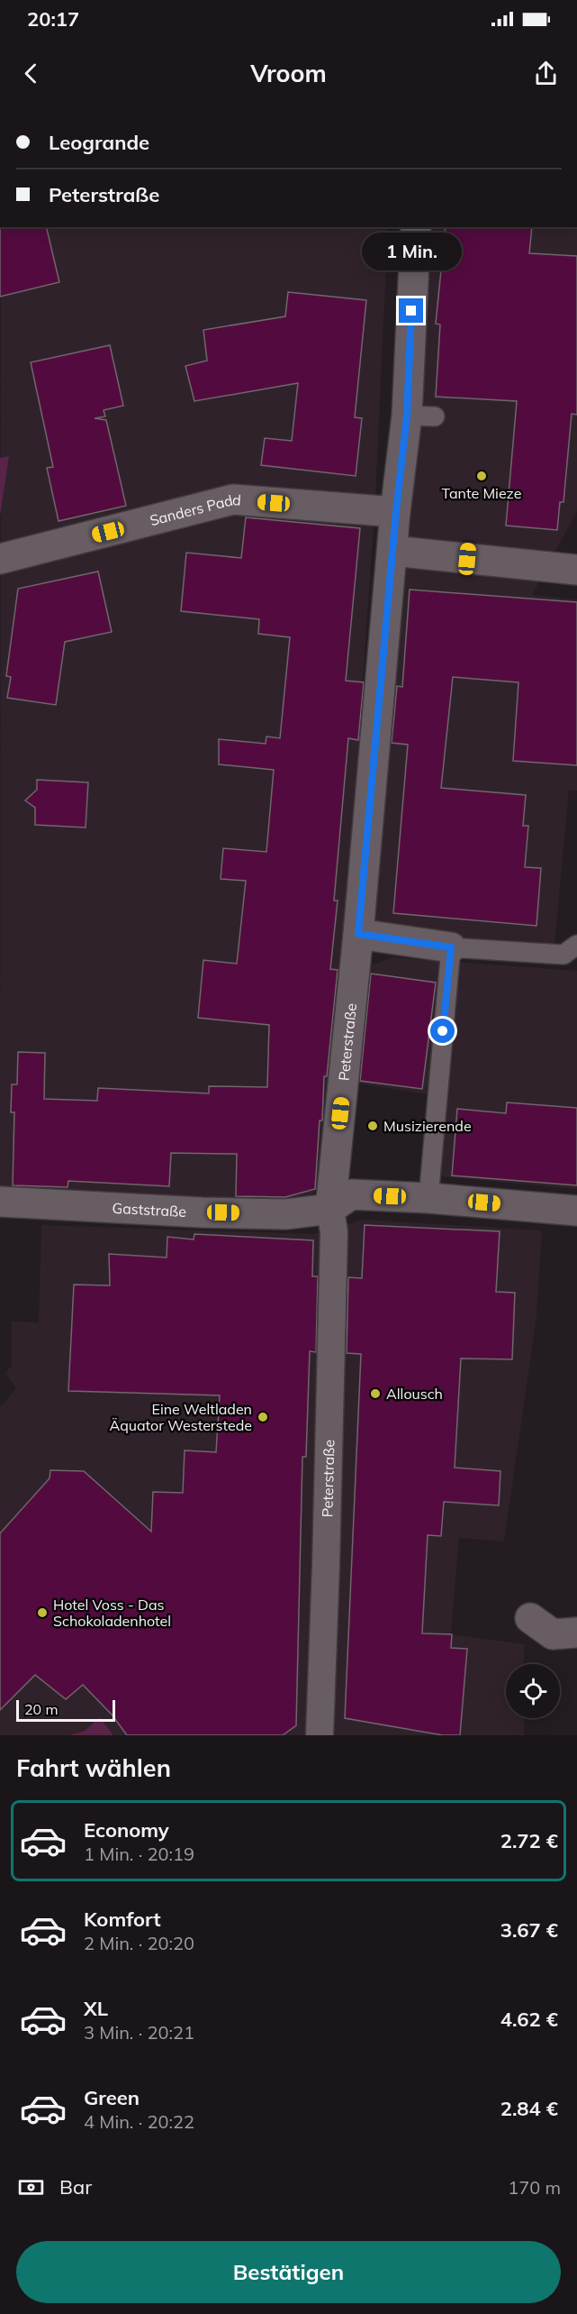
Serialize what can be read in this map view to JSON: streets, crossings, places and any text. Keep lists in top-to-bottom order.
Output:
{
  "streets": {
    "street": ["Sanders Padd", "Peterstraße", "Gaststraße"]
  },
  "crossings": [
    ["Sanders Padd", "Peterstraße"],
    ["Peterstraße", "Gaststraße"]
  ],
  "places": [
    "Tante Mieze",
    "Musizierende",
    "Allousch",
    "Eine Weltladen Äquator Westerstede",
    "Hotel Voss - Das Schokoladenhotel"
  ],
  "scale_bar": "20 m",
  "page": {
    "status": "20:17",
    "header": "Vroom",
    "banner": ["Leogrande", "Peterstraße"],
    "bubble": "1 Min.",
    "scale": "20 m",
    "heading": "Fahrt wählen",
    "list": [
      {
        "name": "Economy",
        "note": "1 Min. · 20:19",
        "value": "2.72 €"
      },
      {
        "name": "Komfort",
        "note": "2 Min. · 20:20",
        "value": "3.67 €"
      },
      {
        "name": "XL",
        "note": "3 Min. · 20:21",
        "value": "4.62 €"
      },
      {
        "name": "Green",
        "note": "4 Min. · 20:22",
        "value": "2.84 €"
      }
    ],
    "pay": ["Bar", "170 m"],
    "buttons": "Bestätigen"
  }
}
